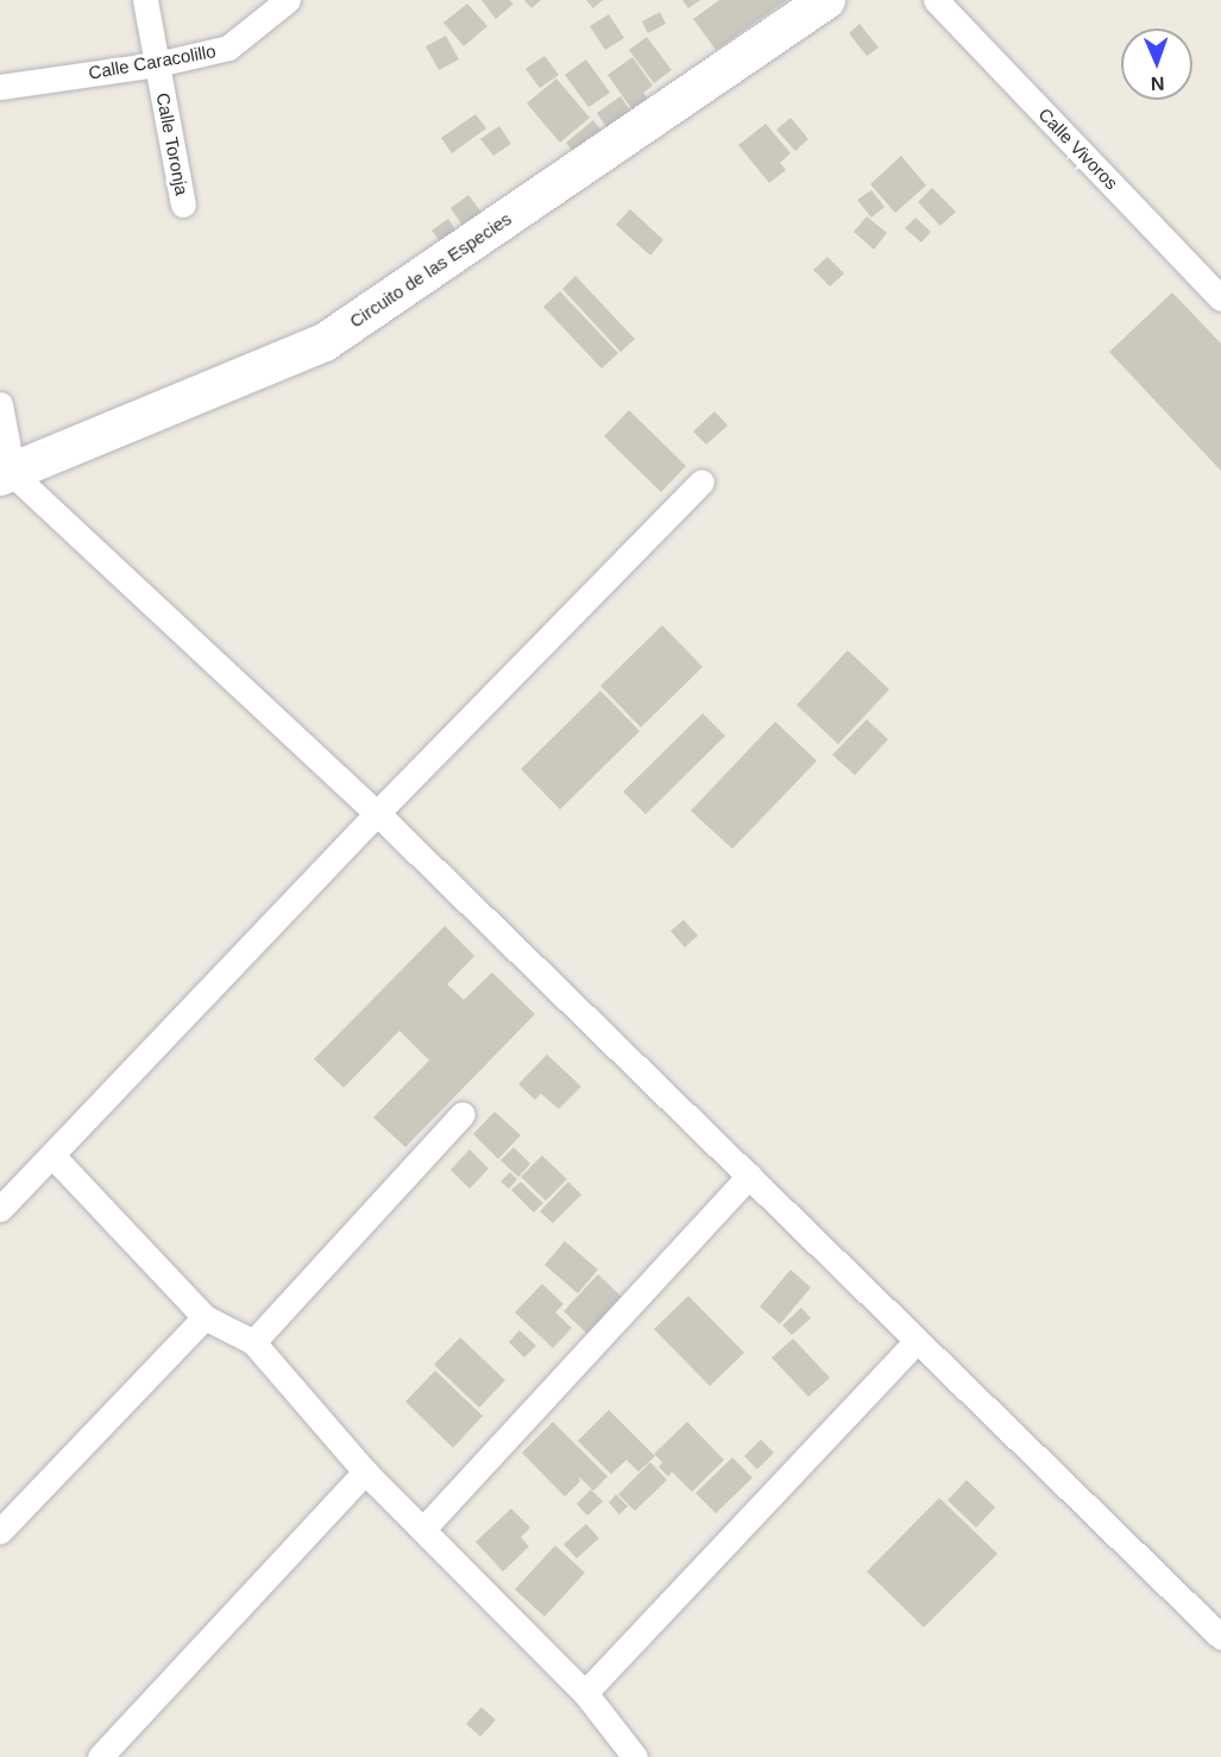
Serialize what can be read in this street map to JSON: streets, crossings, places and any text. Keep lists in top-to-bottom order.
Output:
{
  "streets": {
    "street": [
      "Calle Caracolillo",
      "Calle Toronja",
      "Calle Vivoros",
      "Circuito de las Especies"
    ]
  },
  "crossings": [
    ["Calle Caracolillo", "Calle Toronja"]
  ],
  "north": "bottom"
}
